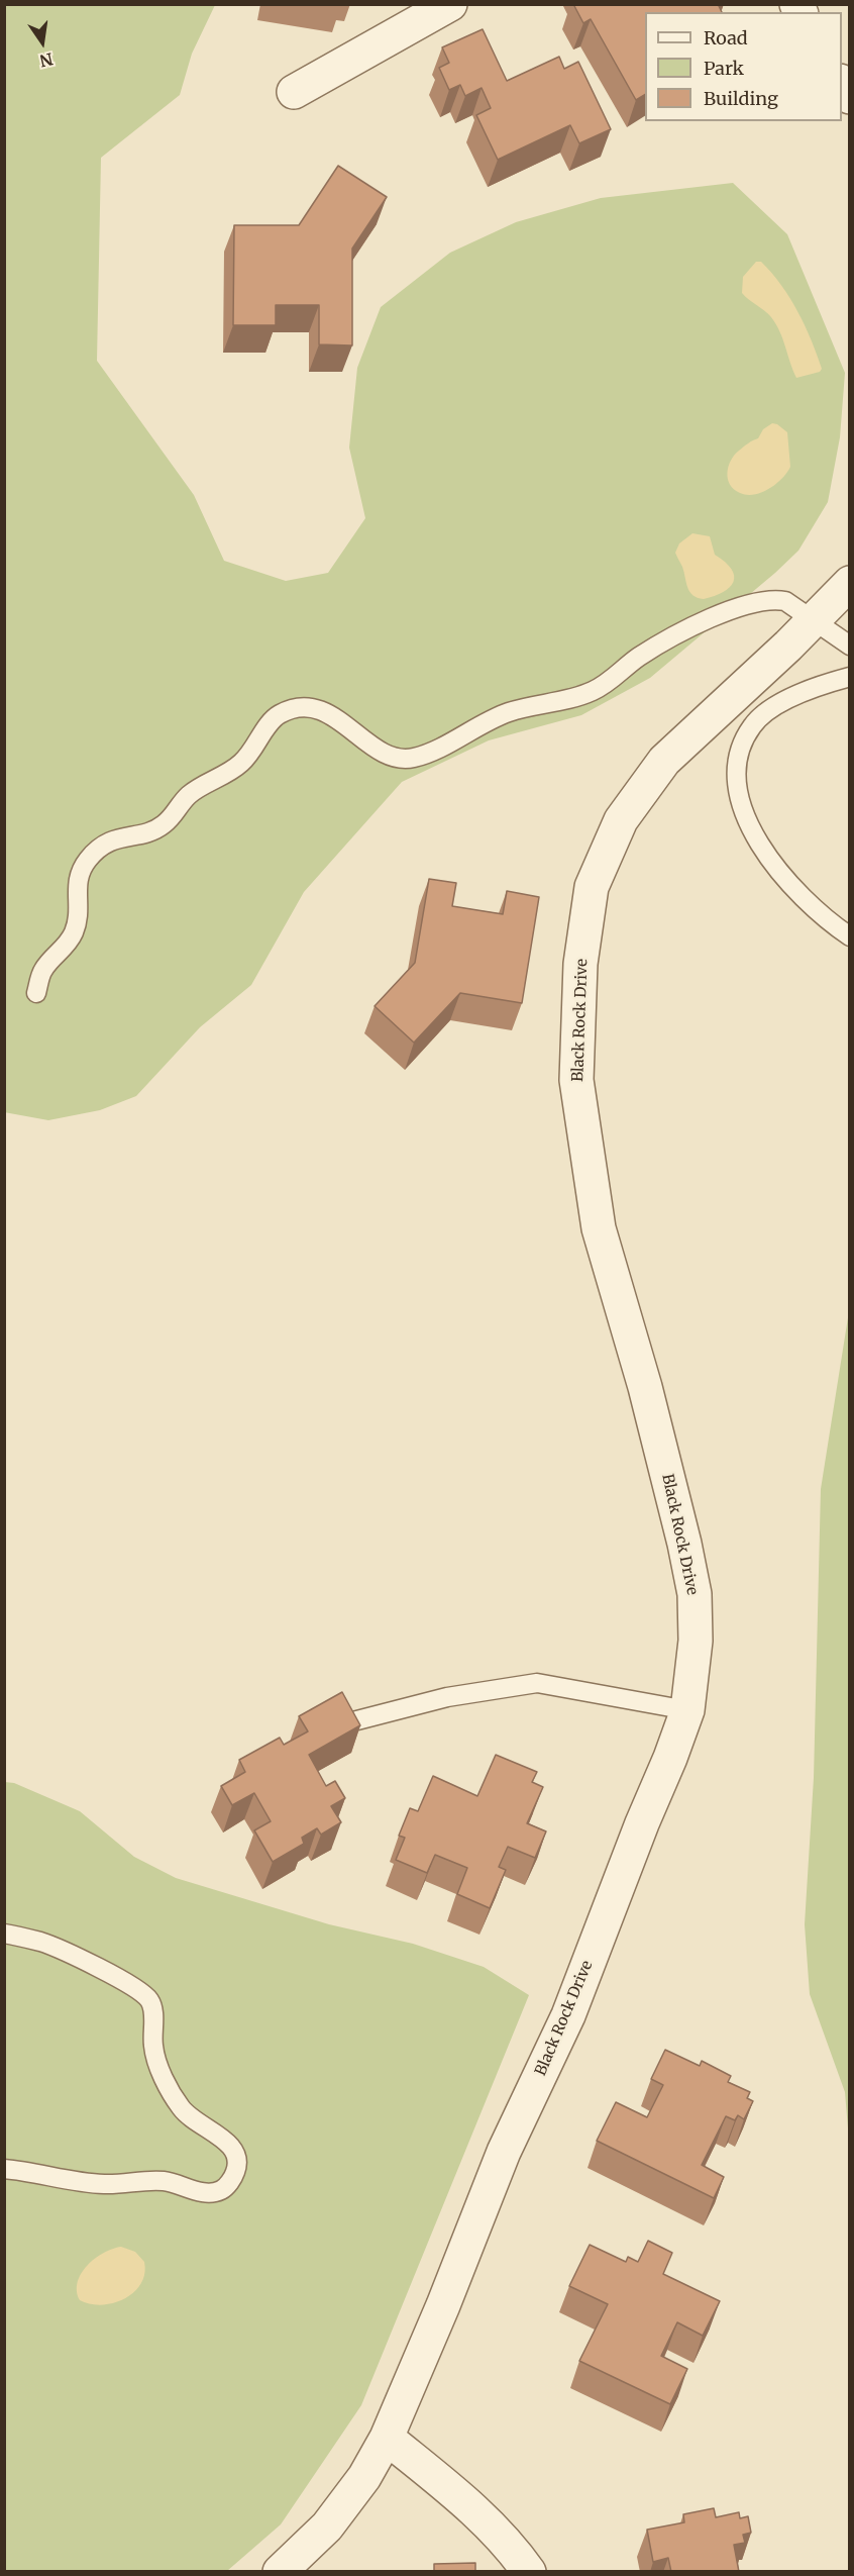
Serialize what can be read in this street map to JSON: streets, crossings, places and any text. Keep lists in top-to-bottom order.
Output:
{
  "streets": {
    "street": ["Black Rock Drive"]
  },
  "legend": ["Road", "Park", "Building"],
  "north": "bottom"
}
